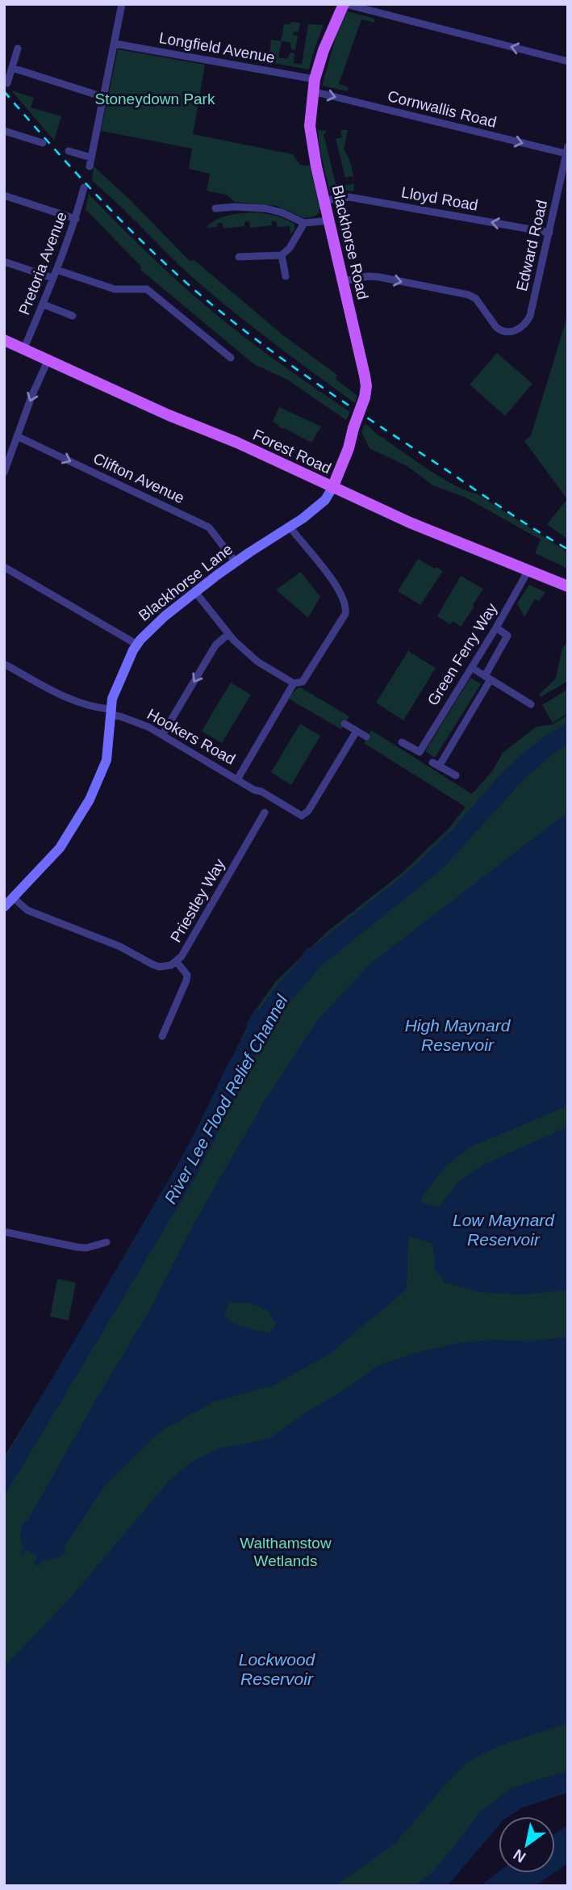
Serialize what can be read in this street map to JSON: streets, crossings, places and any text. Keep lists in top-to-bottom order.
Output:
{
  "streets": {
    "main road": ["Blackhorse Road", "Forest Road", "Blackhorse Lane"],
    "street": [
      "Longfield Avenue",
      "Cornwallis Road",
      "Lloyd Road",
      "Edward Road",
      "Pretoria Avenue",
      "Clifton Avenue",
      "Green Ferry Way",
      "Hookers Road",
      "Priestley Way"
    ]
  },
  "crossings": [
    ["Longfield Avenue", "Blackhorse Road"],
    ["Cornwallis Road", "Blackhorse Road"],
    ["Cornwallis Road", "Edward Road"],
    ["Lloyd Road", "Blackhorse Road"],
    ["Lloyd Road", "Edward Road"],
    ["Blackhorse Road", "Edward Road"],
    ["Blackhorse Road", "Forest Road"],
    ["Blackhorse Road", "Blackhorse Lane"],
    ["Pretoria Avenue", "Forest Road"],
    ["Forest Road", "Blackhorse Lane"],
    ["Forest Road", "Green Ferry Way"],
    ["Clifton Avenue", "Blackhorse Lane"],
    ["Blackhorse Lane", "Hookers Road"],
    ["Blackhorse Lane", "Priestley Way"]
  ],
  "one_way": ["Cornwallis Road", "Lloyd Road", "Clifton Avenue"],
  "water": [
    "High Maynard Reservoir",
    "River Lee Flood Relief Channel",
    "Low Maynard Reservoir",
    "Lockwood Reservoir"
  ],
  "parks": ["Stoneydown Park", "Walthamstow Wetlands"],
  "north": "bottom left"
}
